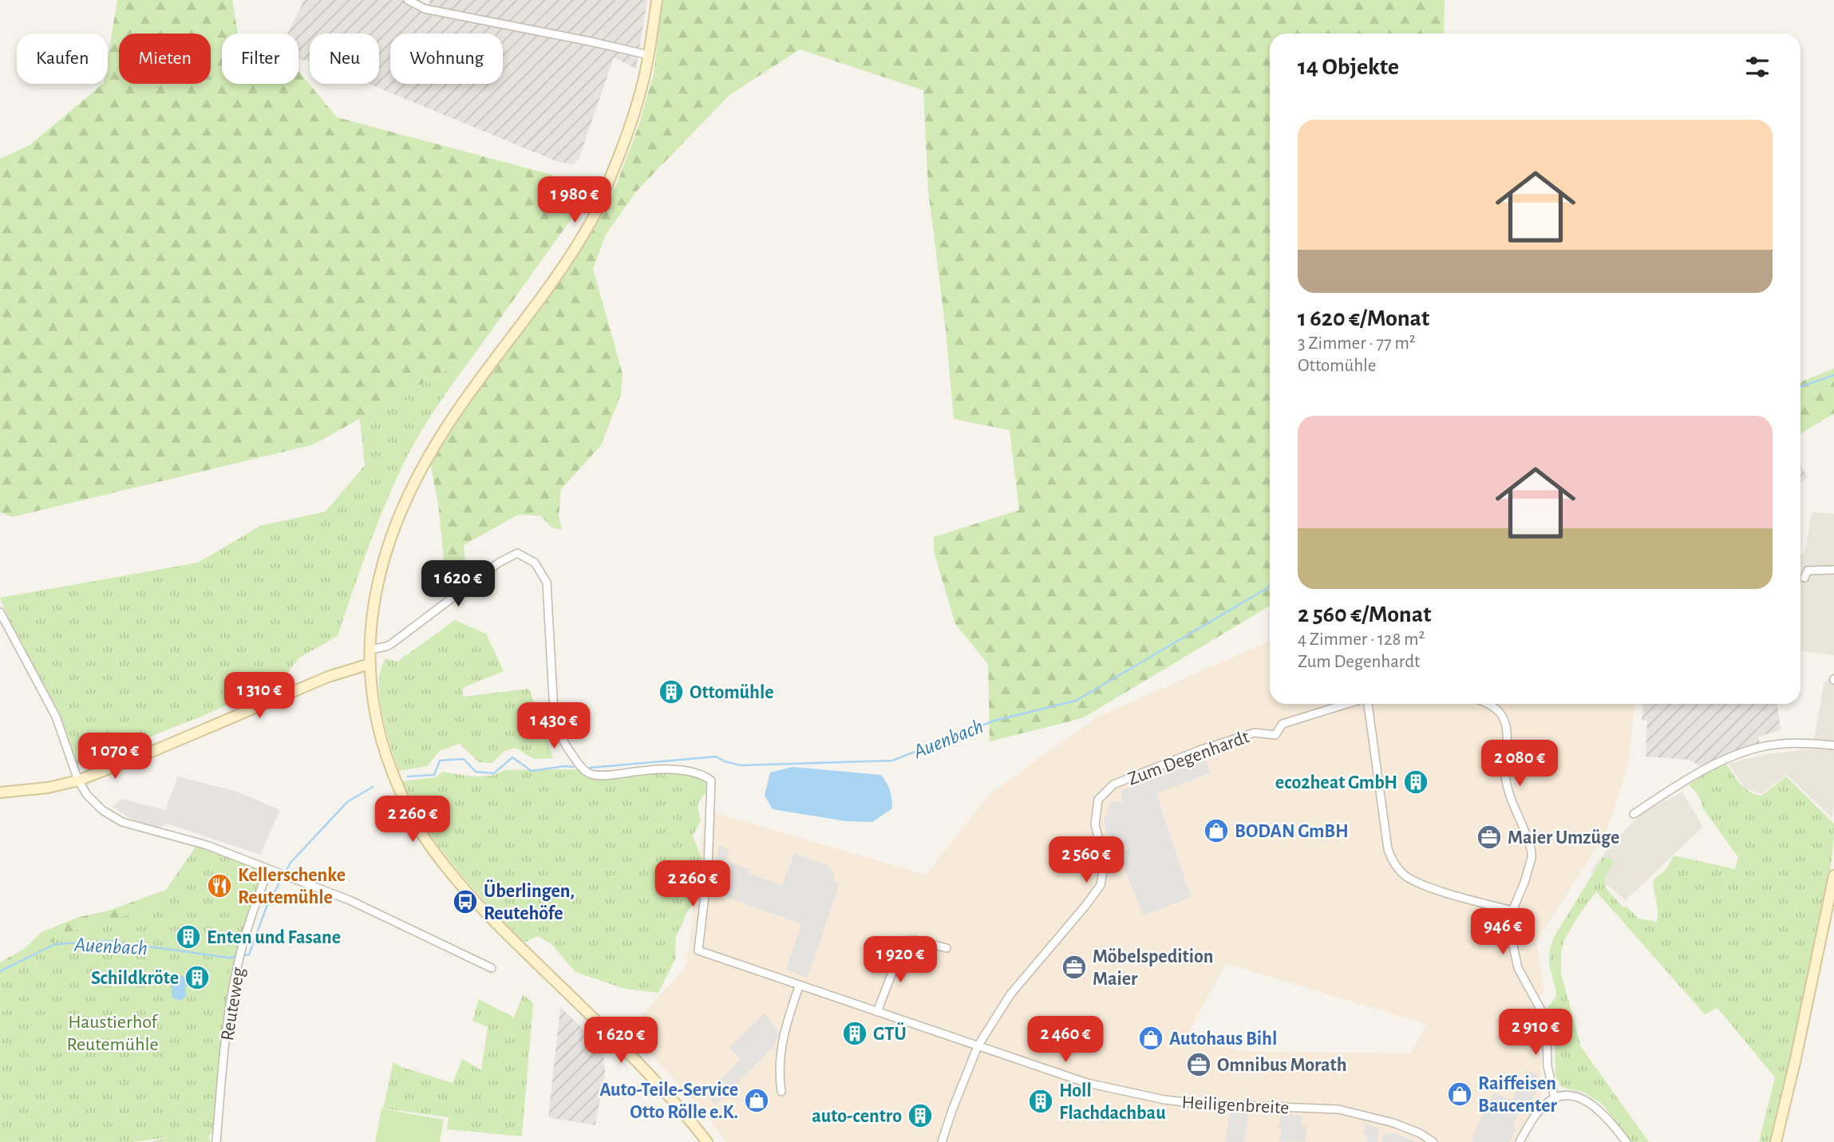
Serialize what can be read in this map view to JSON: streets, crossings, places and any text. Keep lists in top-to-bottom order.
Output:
{
  "streets": {
    "street": ["Zum Degenhardt", "Reuteweg", "Heiligenbreite"]
  },
  "crossings": [
    ["Zum Degenhardt", "Heiligenbreite"]
  ],
  "water": ["Auenbach"],
  "parks": ["Haustierhof Reutemühle"],
  "places": {
    "building": [
      "Ottomühle",
      "eco2heat GmbH",
      "Enten und Fasane",
      "Schildkröte",
      "GTÜ",
      "Holl Flachdachbau",
      "auto-centro"
    ],
    "shop": [
      "BODAN GmBH",
      "Autohaus Bihl",
      "Raiffeisen Baucenter",
      "Auto-Teile-Service Otto Rölle e.K."
    ],
    "office": ["Maier Umzüge", "Möbelspedition Maier", "Omnibus Morath"],
    "restaurant": ["Kellerschenke Reutemühle"],
    "bus stop": ["Überlingen, Reutehöfe"]
  },
  "page": {
    "chip": [
      "Kaufen",
      "Mieten",
      "Filter",
      "Neu",
      "Wohnung"
    ],
    "heading": "14 Objekte",
    "list": [
      {
        "name": "1 620 €/Monat",
        "note": "3 Zimmer · 77 m² · Ottomühle"
      },
      {
        "name": "2 560 €/Monat",
        "note": "4 Zimmer · 128 m² · Zum Degenhardt"
      }
    ],
    "price": [
      "1 980 €",
      "1 620 €",
      "1 310 €",
      "1 430 €",
      "1 070 €",
      "2 080 €",
      "2 260 €",
      "2 560 €",
      "2 260 €",
      "946 €",
      "1 920 €",
      "2 910 €",
      "2 460 €",
      "1 620 €"
    ]
  }
}
